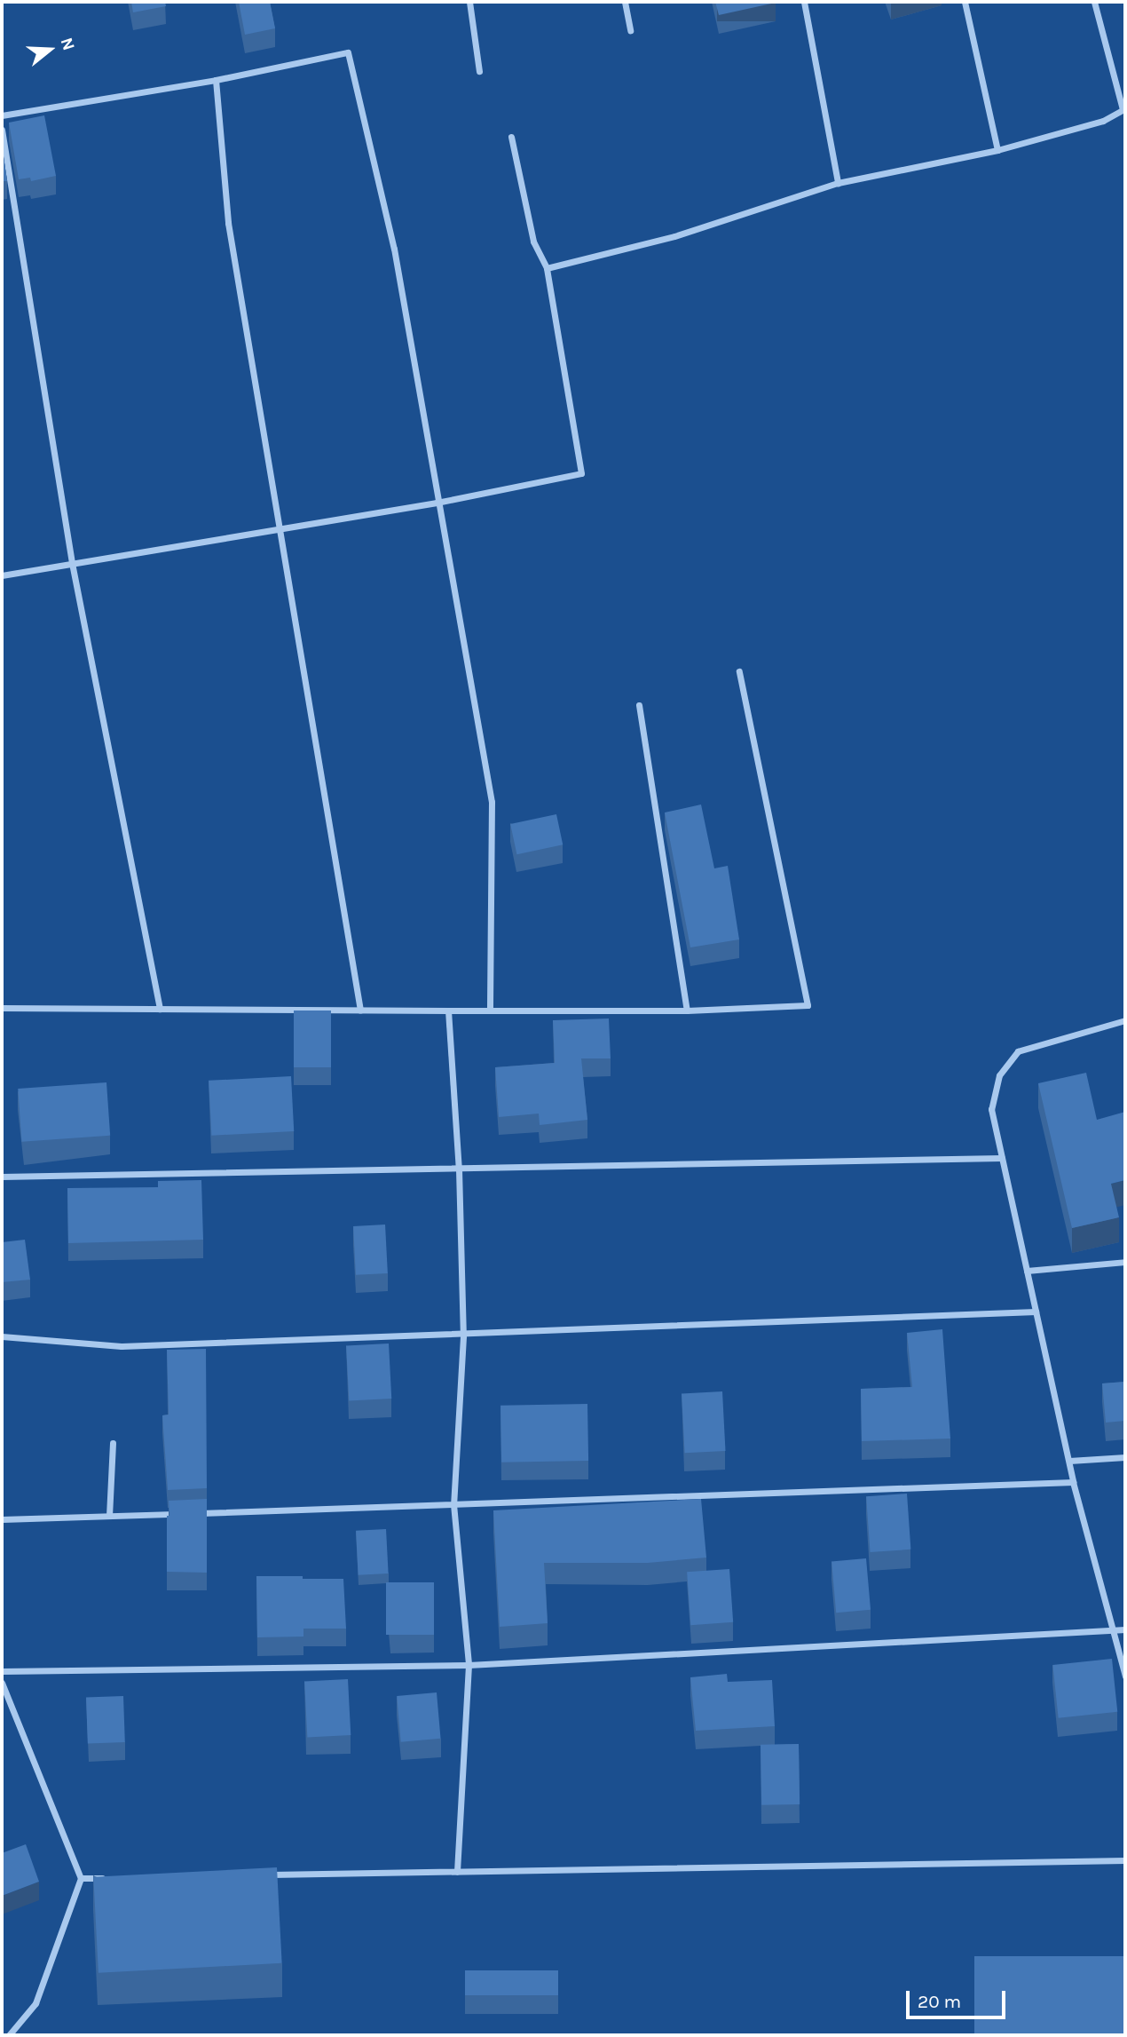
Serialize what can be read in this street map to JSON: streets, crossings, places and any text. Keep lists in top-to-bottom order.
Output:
{
  "scale_bar": "20 m",
  "north": "right"
}
